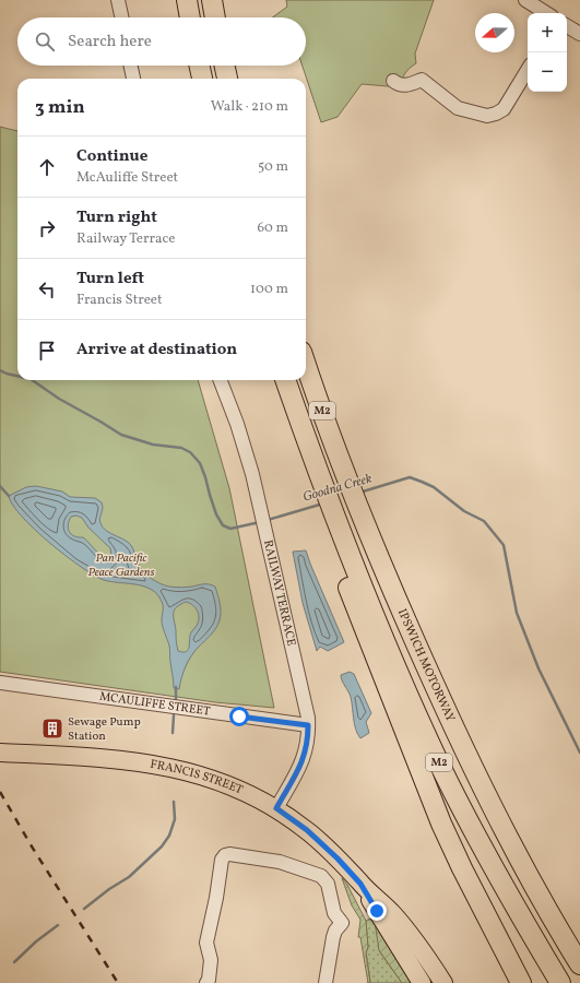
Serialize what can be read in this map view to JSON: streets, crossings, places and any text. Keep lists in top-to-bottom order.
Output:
{
  "streets": {
    "highway": ["M2", "IPSWICH MOTORWAY"],
    "main road": ["FRANCIS STREET"],
    "street": ["RAILWAY TERRACE", "MCAULIFFE STREET"]
  },
  "crossings": [
    ["RAILWAY TERRACE", "MCAULIFFE STREET"],
    ["RAILWAY TERRACE", "FRANCIS STREET"]
  ],
  "water": ["Goodna Creek"],
  "parks": ["Pan Pacific Peace Gardens"],
  "places": {
    "building": ["Sewage Pump Station"]
  },
  "north": "left",
  "page": {
    "map_buttons": ["+", "−"],
    "search": "Search here",
    "heading": ["3 min", "Walk · 210 m"],
    "list": [
      ["Continue", "McAuliffe Street", "50 m"],
      ["Turn right", "Railway Terrace", "60 m"],
      ["Turn left", "Francis Street", "100 m"],
      "Arrive at destination"
    ]
  }
}
